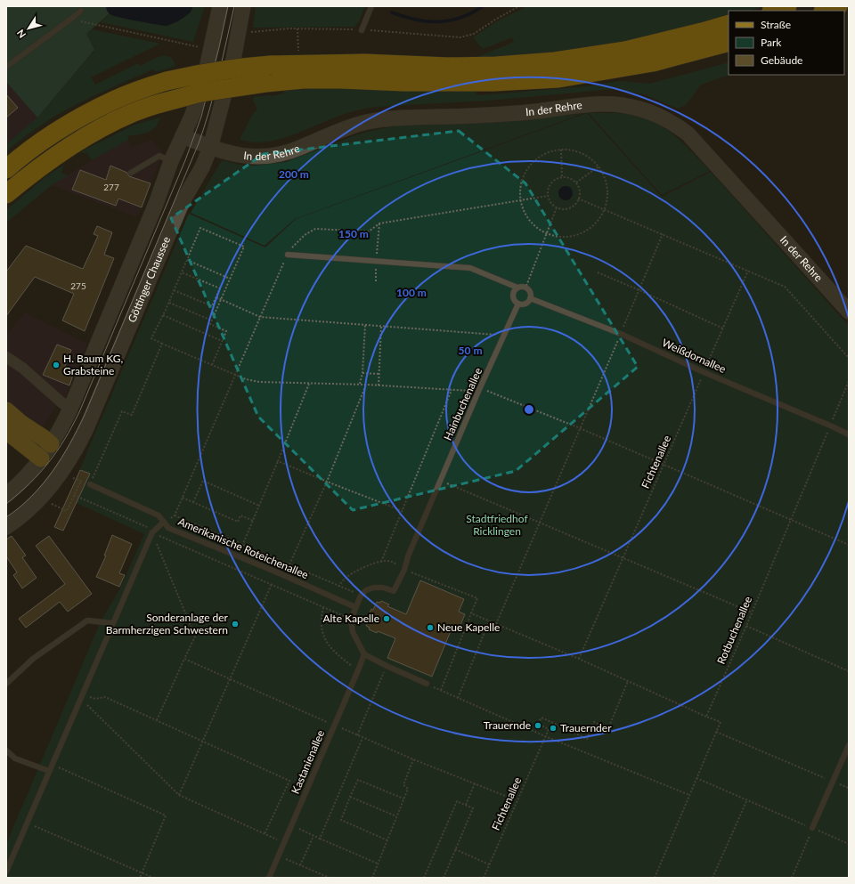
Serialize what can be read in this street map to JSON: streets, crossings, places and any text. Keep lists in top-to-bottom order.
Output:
{
  "streets": {
    "street": ["In der Rehre", "Göttinger Chaussee"],
    "lane": [
      "Weißdornallee",
      "Hainbuchenallee",
      "Amerikanische Roteichenallee",
      "Kastanienallee"
    ],
    "path": ["Fichtenallee", "Rotbuchenallee"]
  },
  "crossings": [
    ["In der Rehre", "Göttinger Chaussee"],
    ["Weißdornallee", "Hainbuchenallee"],
    ["Weißdornallee", "Fichtenallee"],
    ["Weißdornallee", "Rotbuchenallee"]
  ],
  "parks": ["Stadtfriedhof Ricklingen"],
  "places": [
    "H. Baum KG, Grabsteine",
    "Alte Kapelle",
    "Sonderanlage der Barmherzigen Schwestern",
    "Neue Kapelle",
    "Trauernde",
    "Trauernder"
  ],
  "house_numbers": ["277", "275"],
  "legend": ["Straße", "Park", "Gebäude"],
  "north": "bottom left",
  "rings": [
    "200 m",
    "150 m",
    "100 m",
    "50 m"
  ]
}
